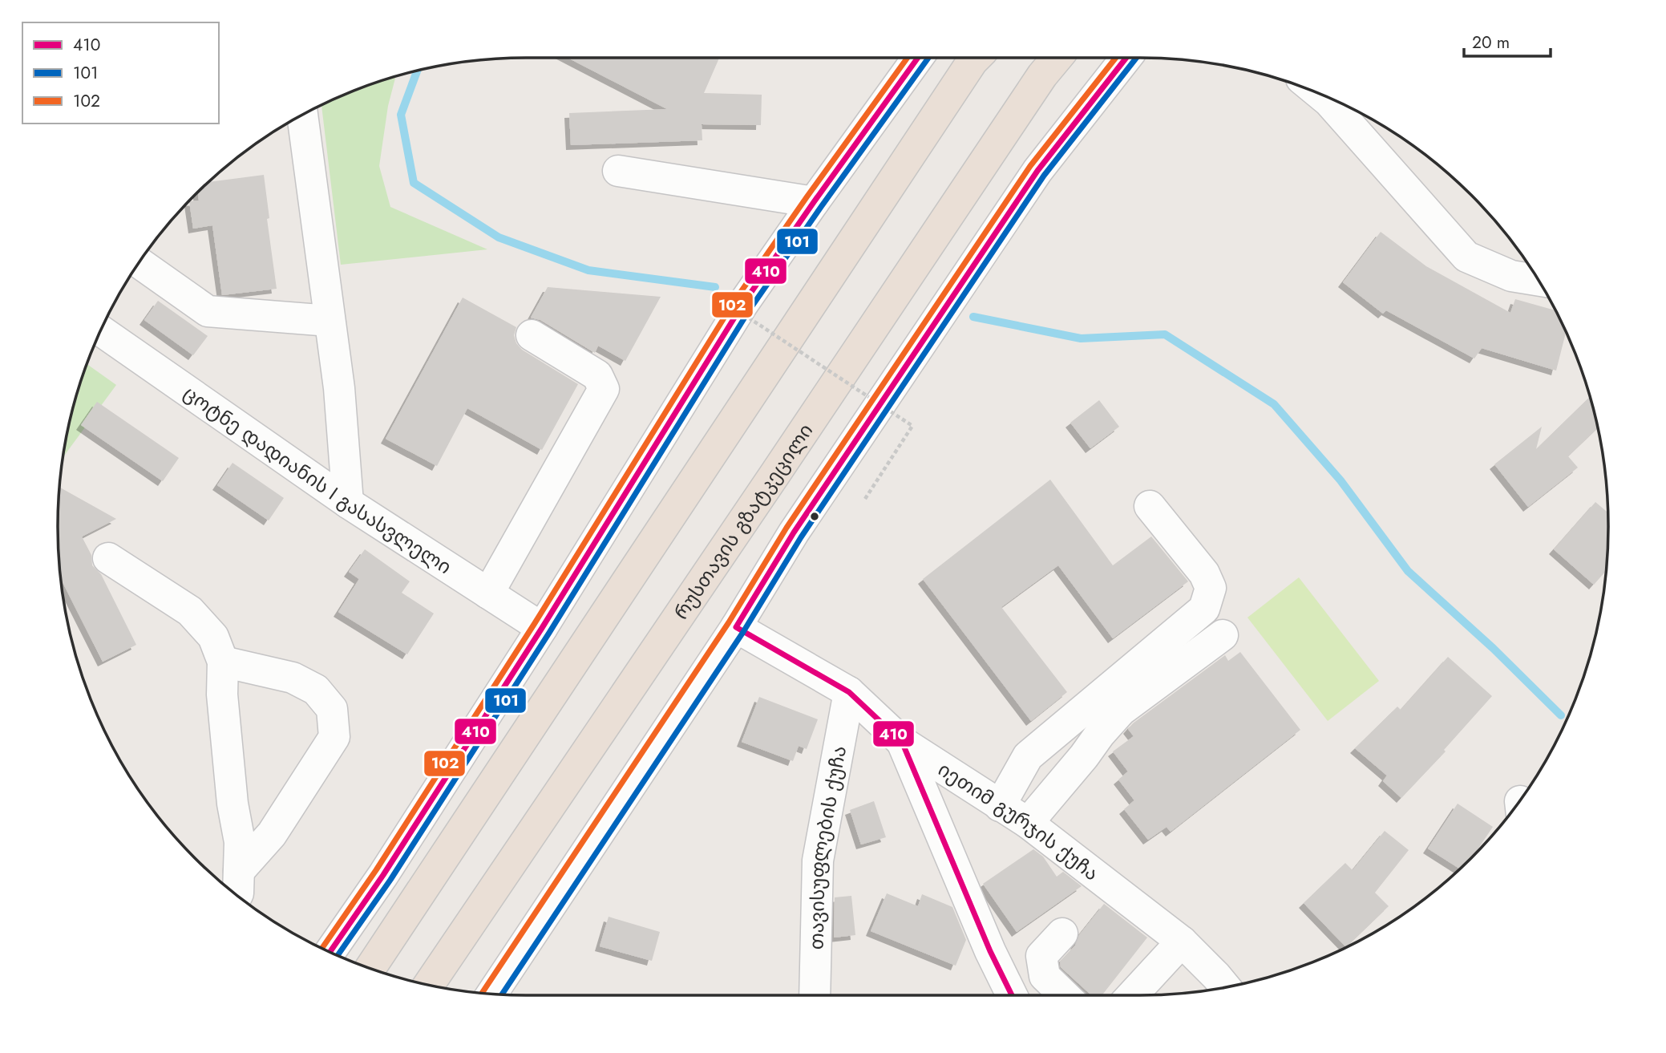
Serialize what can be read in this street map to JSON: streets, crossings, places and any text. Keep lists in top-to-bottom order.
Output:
{
  "streets": {
    "highway": ["რუსთავის გზატკეცილი"],
    "street": ["ცოტნე დადიანის I გასასვლელი", "იეთიმ გურჯის ქუჩა", "თავისუფლების ქუჩა"]
  },
  "crossings": [
    ["იეთიმ გურჯის ქუჩა", "თავისუფლების ქუჩა"]
  ],
  "lines": ["transit line 410", "transit line 101", "transit line 102"],
  "legend": ["410", "101", "102"],
  "scale_bar": "20 m"
}
